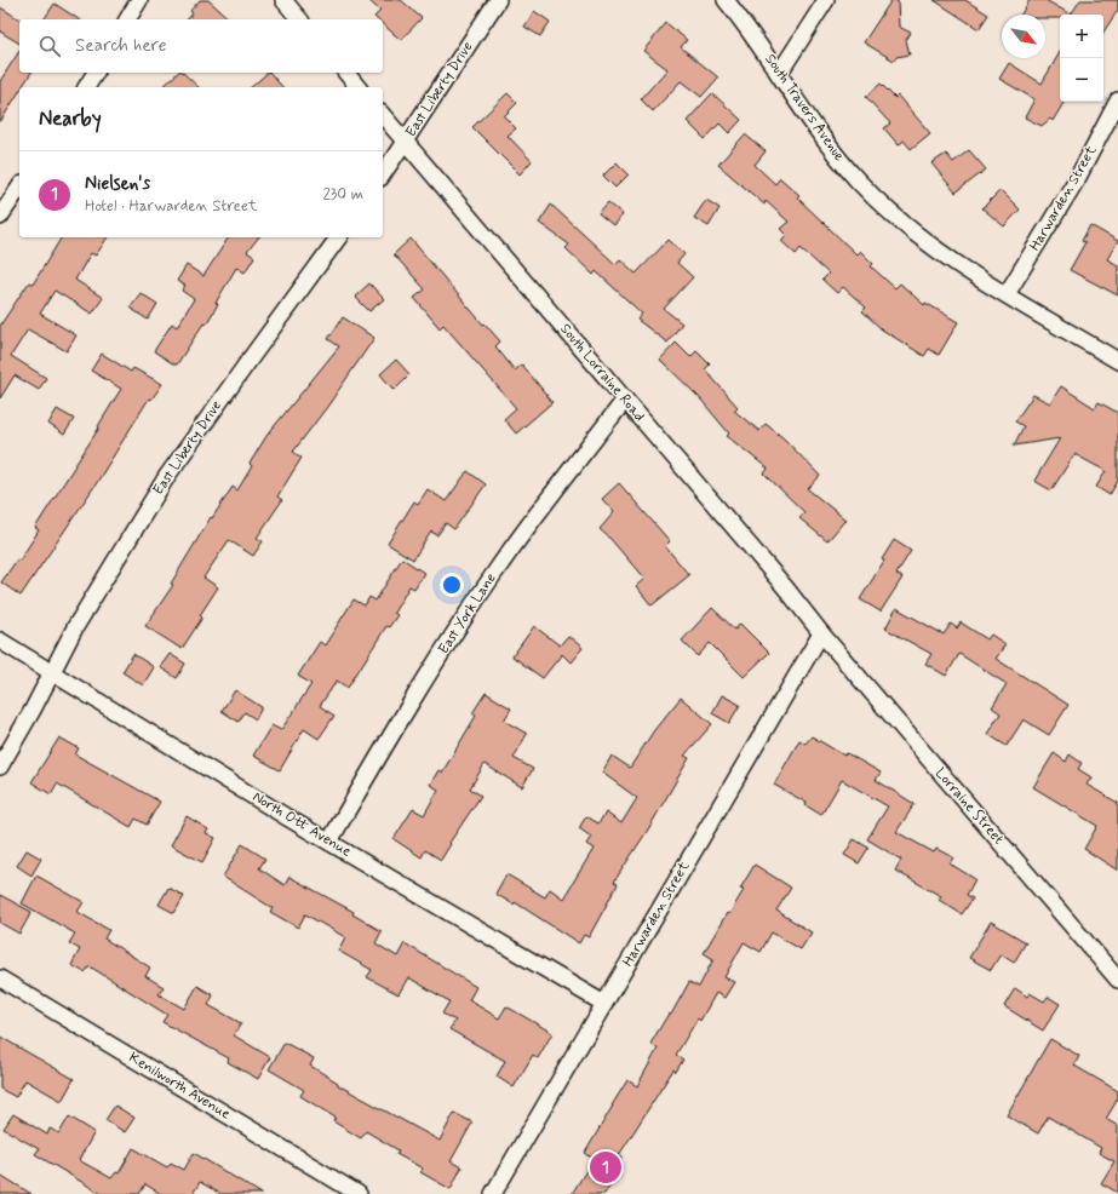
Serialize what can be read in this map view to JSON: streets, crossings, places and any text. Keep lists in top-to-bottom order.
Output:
{
  "streets": {
    "street": [
      "East Liberty Drive",
      "South Travers Avenue",
      "Harwarden Street",
      "South Lorraine Road",
      "East York Lane",
      "Lorraine Street",
      "North Ott Avenue",
      "Kenilworth Avenue"
    ]
  },
  "crossings": [
    ["East Liberty Drive", "South Lorraine Road"],
    ["East Liberty Drive", "North Ott Avenue"],
    ["South Travers Avenue", "Harwarden Street"],
    ["Harwarden Street", "South Lorraine Road"],
    ["Harwarden Street", "Lorraine Street"],
    ["Harwarden Street", "North Ott Avenue"],
    ["South Lorraine Road", "East York Lane"],
    ["South Lorraine Road", "Lorraine Street"],
    ["East York Lane", "North Ott Avenue"]
  ],
  "north": "bottom right",
  "page": {
    "map_buttons": ["+", "−"],
    "search": "Search here",
    "heading": "Nearby",
    "list": [
      {
        "mark": "1",
        "name": "Nielsen's",
        "note": "Hotel · Harwarden Street",
        "value": "230 m"
      }
    ],
    "pins": "1"
  }
}
